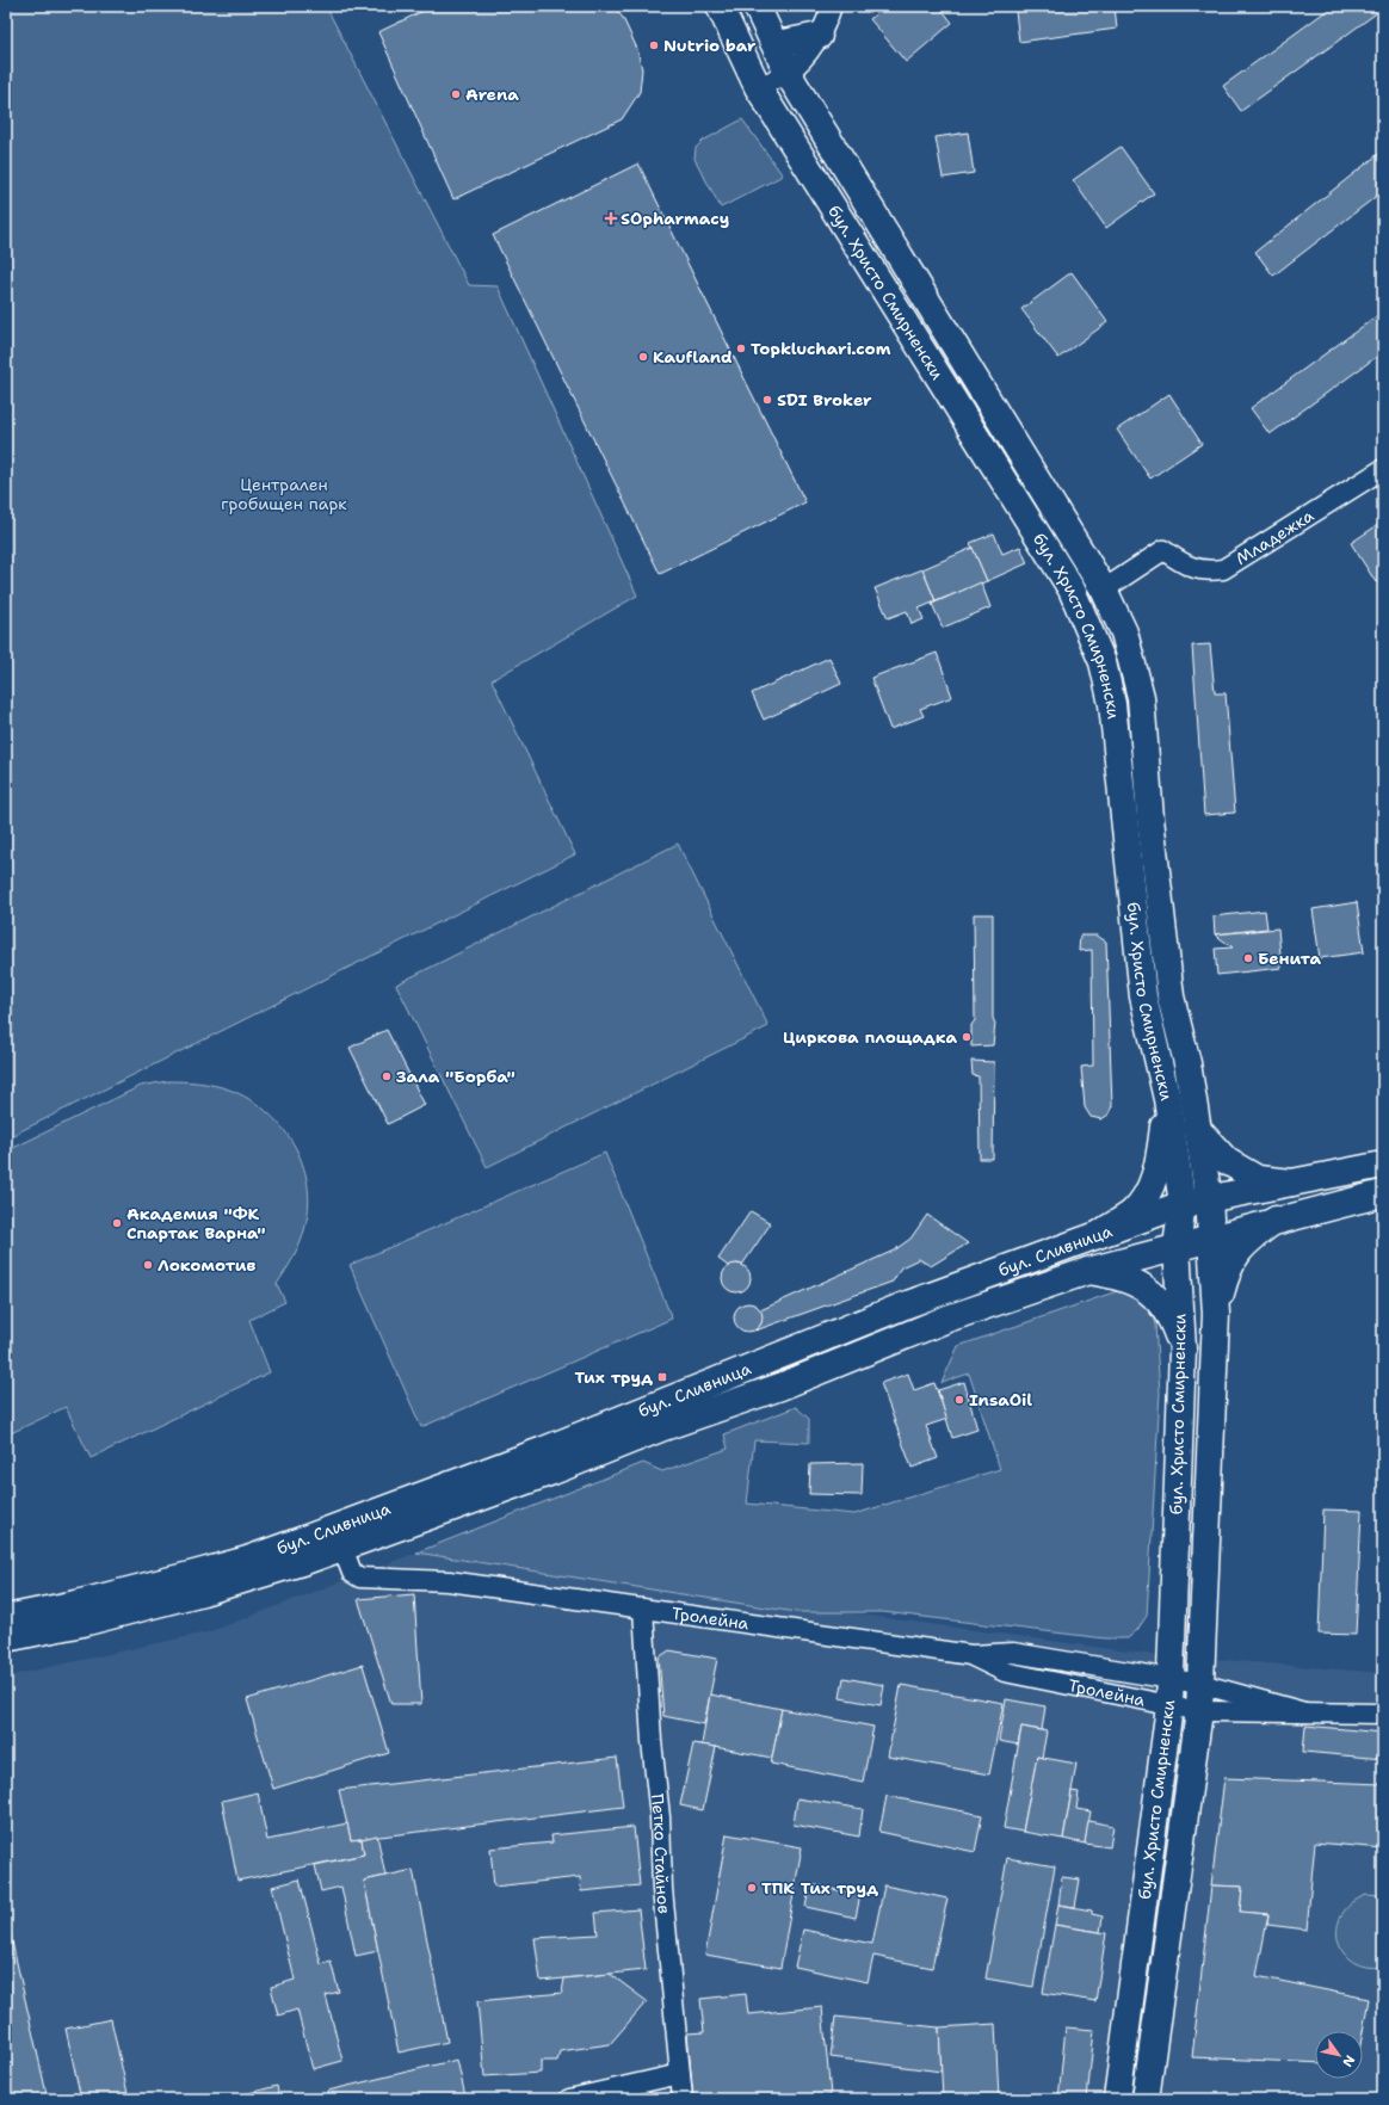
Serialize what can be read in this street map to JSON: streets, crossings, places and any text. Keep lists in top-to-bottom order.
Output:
{
  "streets": {
    "main road": ["бул. Христо Смирненски", "бул. Сливница"],
    "street": ["Младежка", "Тролейна", "Петко Стайнов"]
  },
  "crossings": [
    ["бул. Христо Смирненски", "Младежка"],
    ["бул. Христо Смирненски", "бул. Сливница"],
    ["бул. Христо Смирненски", "Тролейна"],
    ["бул. Сливница", "Тролейна"],
    ["Тролейна", "Петко Стайнов"]
  ],
  "parks": ["Централен гробищен парк"],
  "places": {
    "other": [
      "Nutrio bar",
      "Arena",
      "Topkluchari.com",
      "Kaufland",
      "SDI Broker",
      "Бенита",
      "Циркова площадка",
      "Зала \"Борба\"",
      "Академия \"ФК Спартак Варна\"",
      "Локомотив",
      "InsaOil",
      "ТПК Тих труд"
    ],
    "health": ["SOpharmacy"],
    "transit": ["Тих труд"]
  },
  "north": "bottom right"
}
